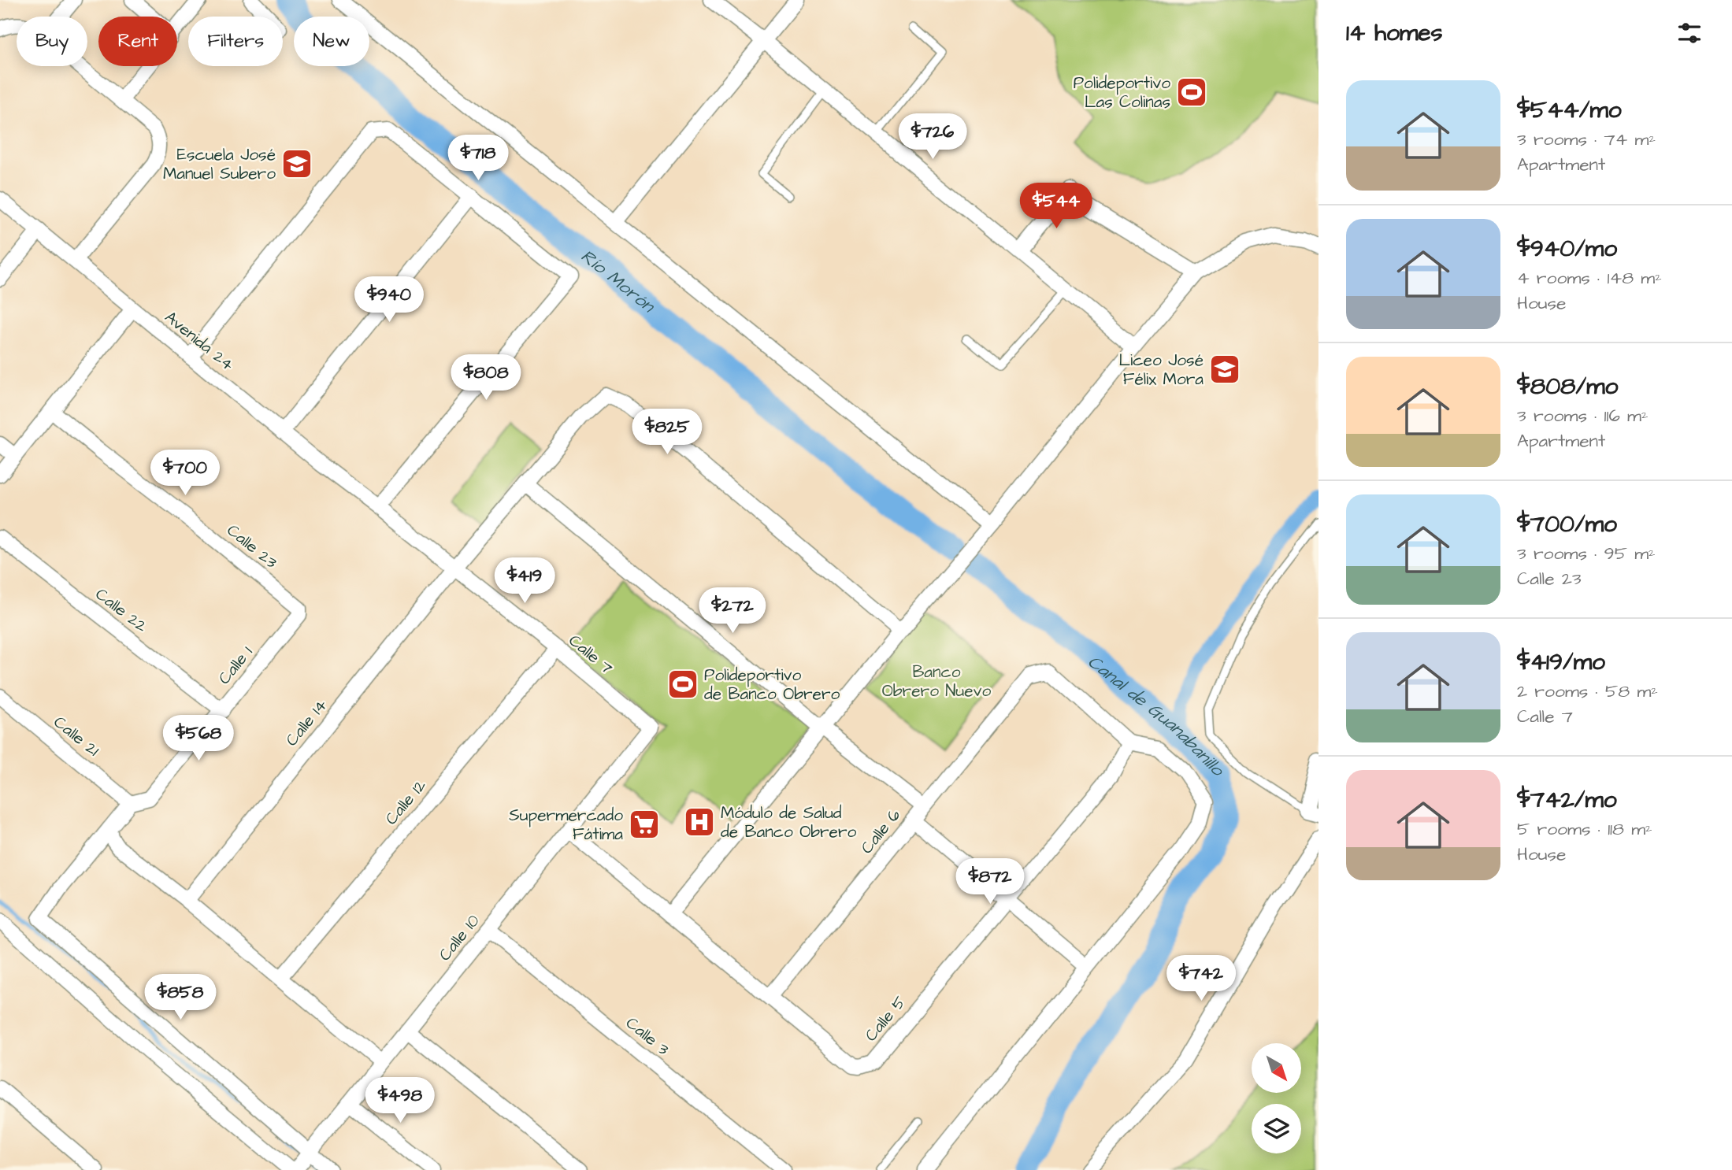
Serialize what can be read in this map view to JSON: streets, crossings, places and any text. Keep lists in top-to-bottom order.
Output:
{
  "streets": {
    "street": [
      "Avenida 24",
      "Calle 23",
      "Calle 22",
      "Calle 7",
      "Calle 1",
      "Calle 14",
      "Calle 21",
      "Calle 12",
      "Calle 6",
      "Calle 10",
      "Calle 5",
      "Calle 3"
    ]
  },
  "crossings": [
    ["Avenida 24", "Calle 7"],
    ["Calle 23", "Calle 1"],
    ["Calle 22", "Calle 1"],
    ["Calle 7", "Calle 14"],
    ["Calle 7", "Calle 12"],
    ["Calle 7", "Calle 10"],
    ["Calle 1", "Calle 21"],
    ["Calle 1", "Calle 10"],
    ["Calle 6", "Calle 5"],
    ["Calle 10", "Calle 5"],
    ["Calle 10", "Calle 3"]
  ],
  "water": ["Río Morón", "Canal de Guanabanillo"],
  "parks": ["Banco Obrero Nuevo"],
  "places": {
    "sports": ["Polideportivo Las Colinas", "Polideportivo de Banco Obrero"],
    "school or university": ["Escuela José Manuel Subero", "Liceo José Félix Mora"],
    "hospital": ["Módulo de Salud de Banco Obrero"],
    "supermarket": ["Supermercado Fátima"]
  },
  "north": "bottom right",
  "page": {
    "heading": "14 homes",
    "chip": [
      "Buy",
      "Rent",
      "Filters",
      "New"
    ],
    "list": [
      {
        "name": "$544/mo",
        "note": "3 rooms · 74 m² · Apartment"
      },
      {
        "name": "$940/mo",
        "note": "4 rooms · 148 m² · House"
      },
      {
        "name": "$808/mo",
        "note": "3 rooms · 116 m² · Apartment"
      },
      {
        "name": "$700/mo",
        "note": "3 rooms · 95 m² · Calle 23"
      },
      {
        "name": "$419/mo",
        "note": "2 rooms · 58 m² · Calle 7"
      },
      {
        "name": "$742/mo",
        "note": "5 rooms · 118 m² · House"
      }
    ],
    "price": [
      "$726",
      "$718",
      "$544",
      "$940",
      "$808",
      "$825",
      "$700",
      "$419",
      "$272",
      "$568",
      "$872",
      "$742",
      "$858",
      "$498"
    ]
  }
}
